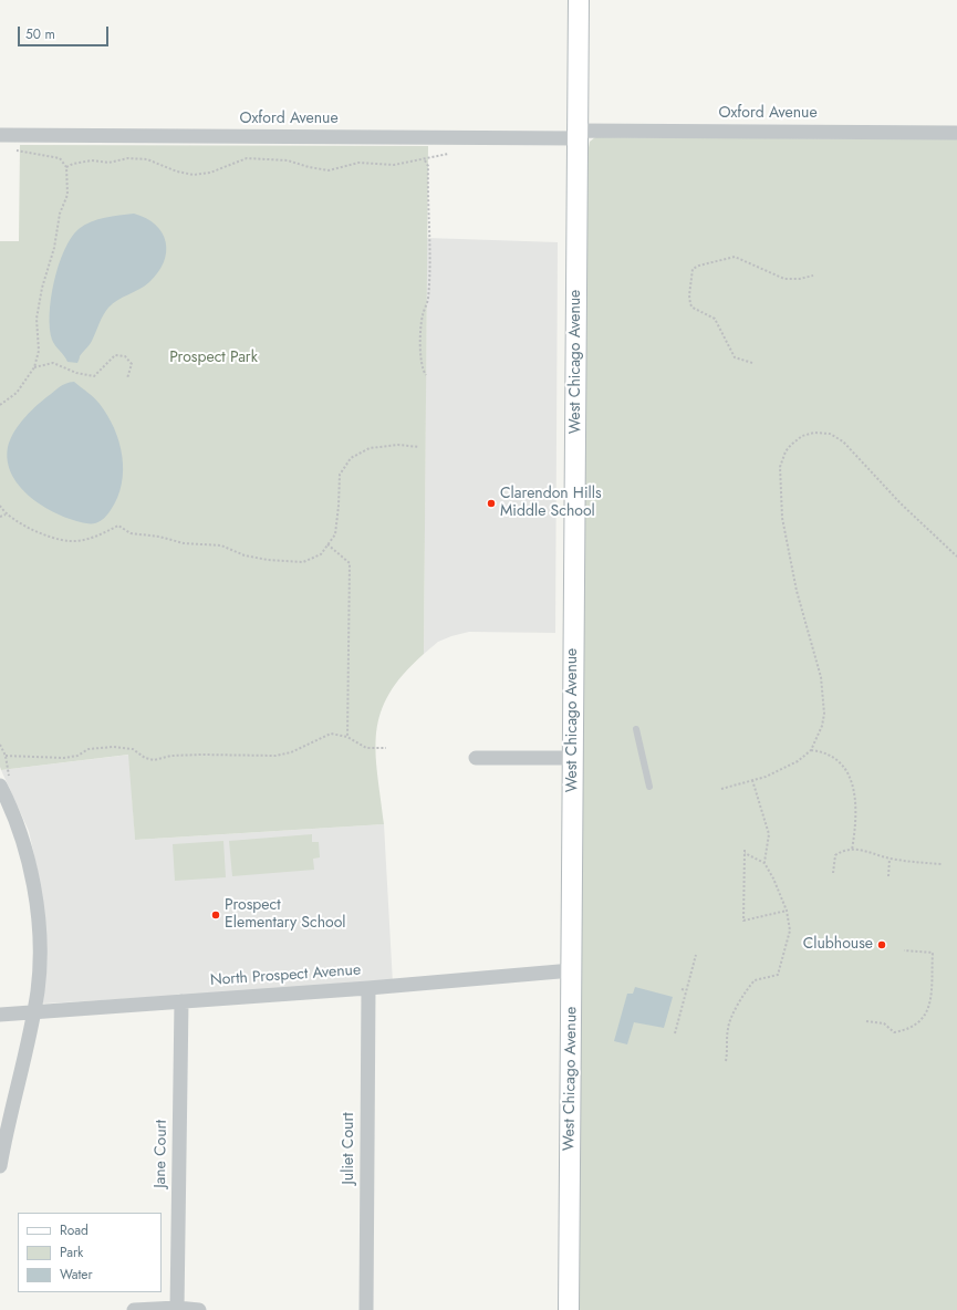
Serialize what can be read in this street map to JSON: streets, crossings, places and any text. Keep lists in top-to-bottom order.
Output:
{
  "streets": {
    "main road": ["West Chicago Avenue"],
    "street": [
      "Oxford Avenue",
      "North Prospect Avenue",
      "Juliet Court",
      "Jane Court"
    ]
  },
  "crossings": [
    ["Oxford Avenue", "West Chicago Avenue"],
    ["West Chicago Avenue", "North Prospect Avenue"],
    ["North Prospect Avenue", "Juliet Court"],
    ["North Prospect Avenue", "Jane Court"]
  ],
  "parks": ["Prospect Park"],
  "places": ["Clarendon Hills Middle School", "Prospect Elementary School", "Clubhouse"],
  "legend": ["Road", "Park", "Water"],
  "scale_bar": "50 m"
}
